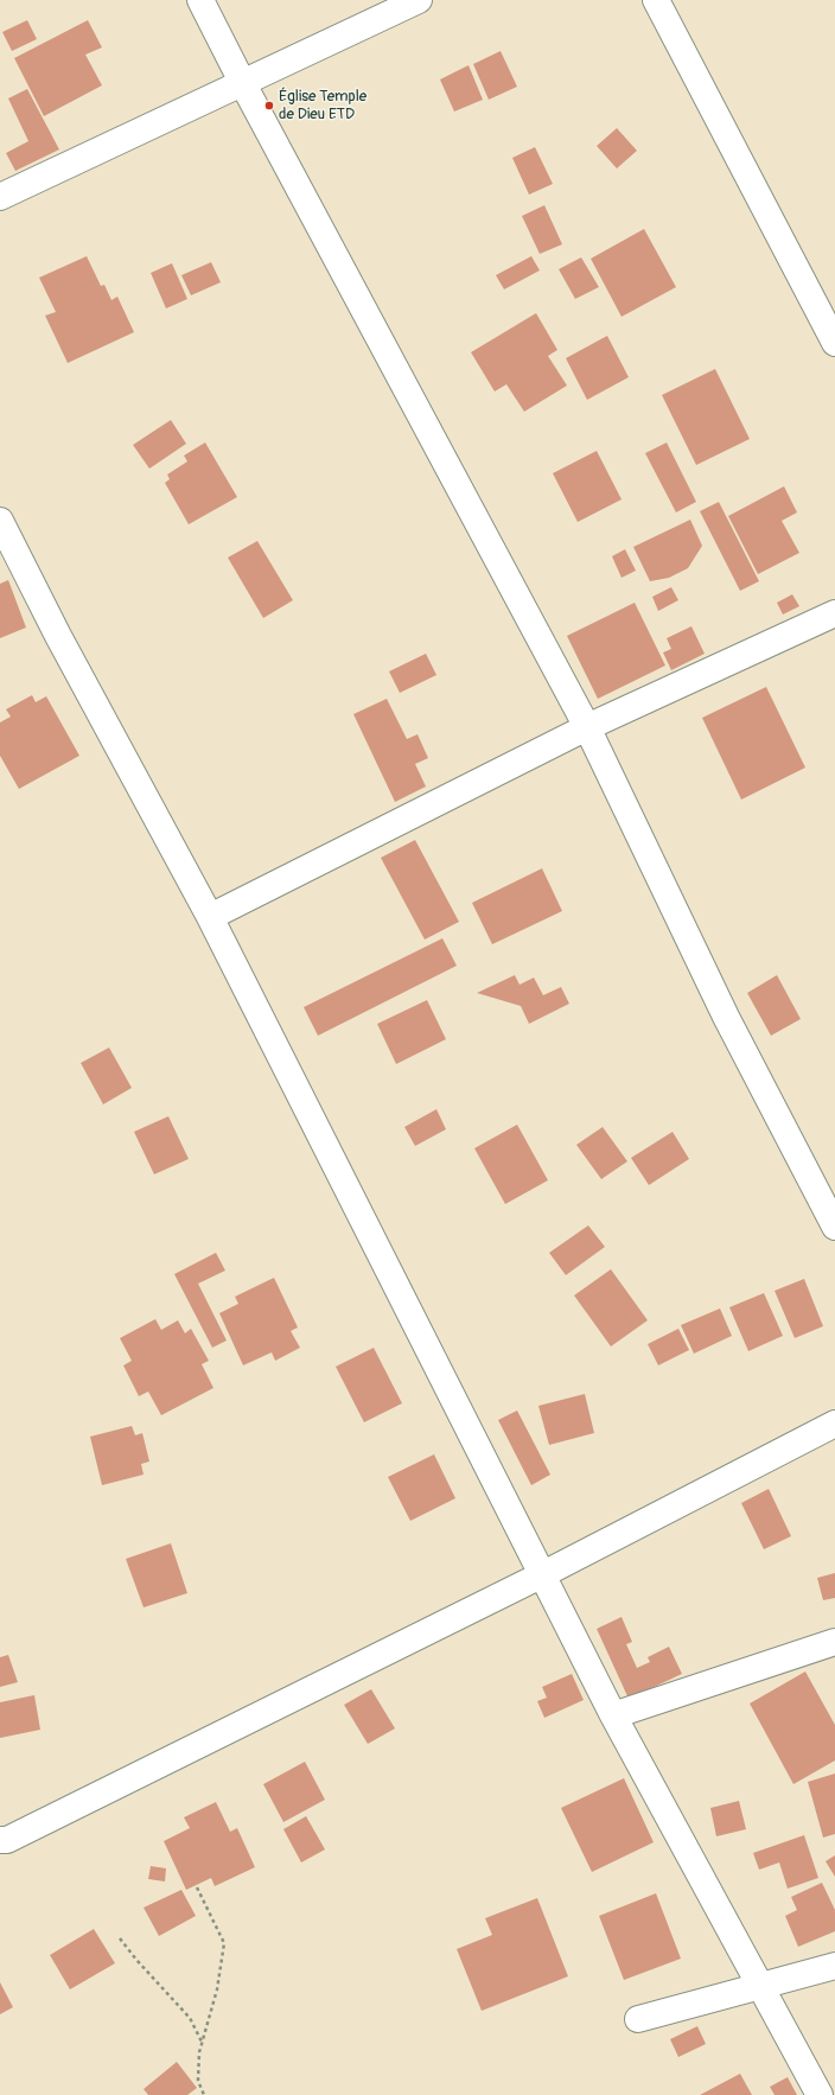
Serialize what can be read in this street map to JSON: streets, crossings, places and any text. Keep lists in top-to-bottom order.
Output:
{
  "places": ["Église Temple de Dieu ETD"]
}
